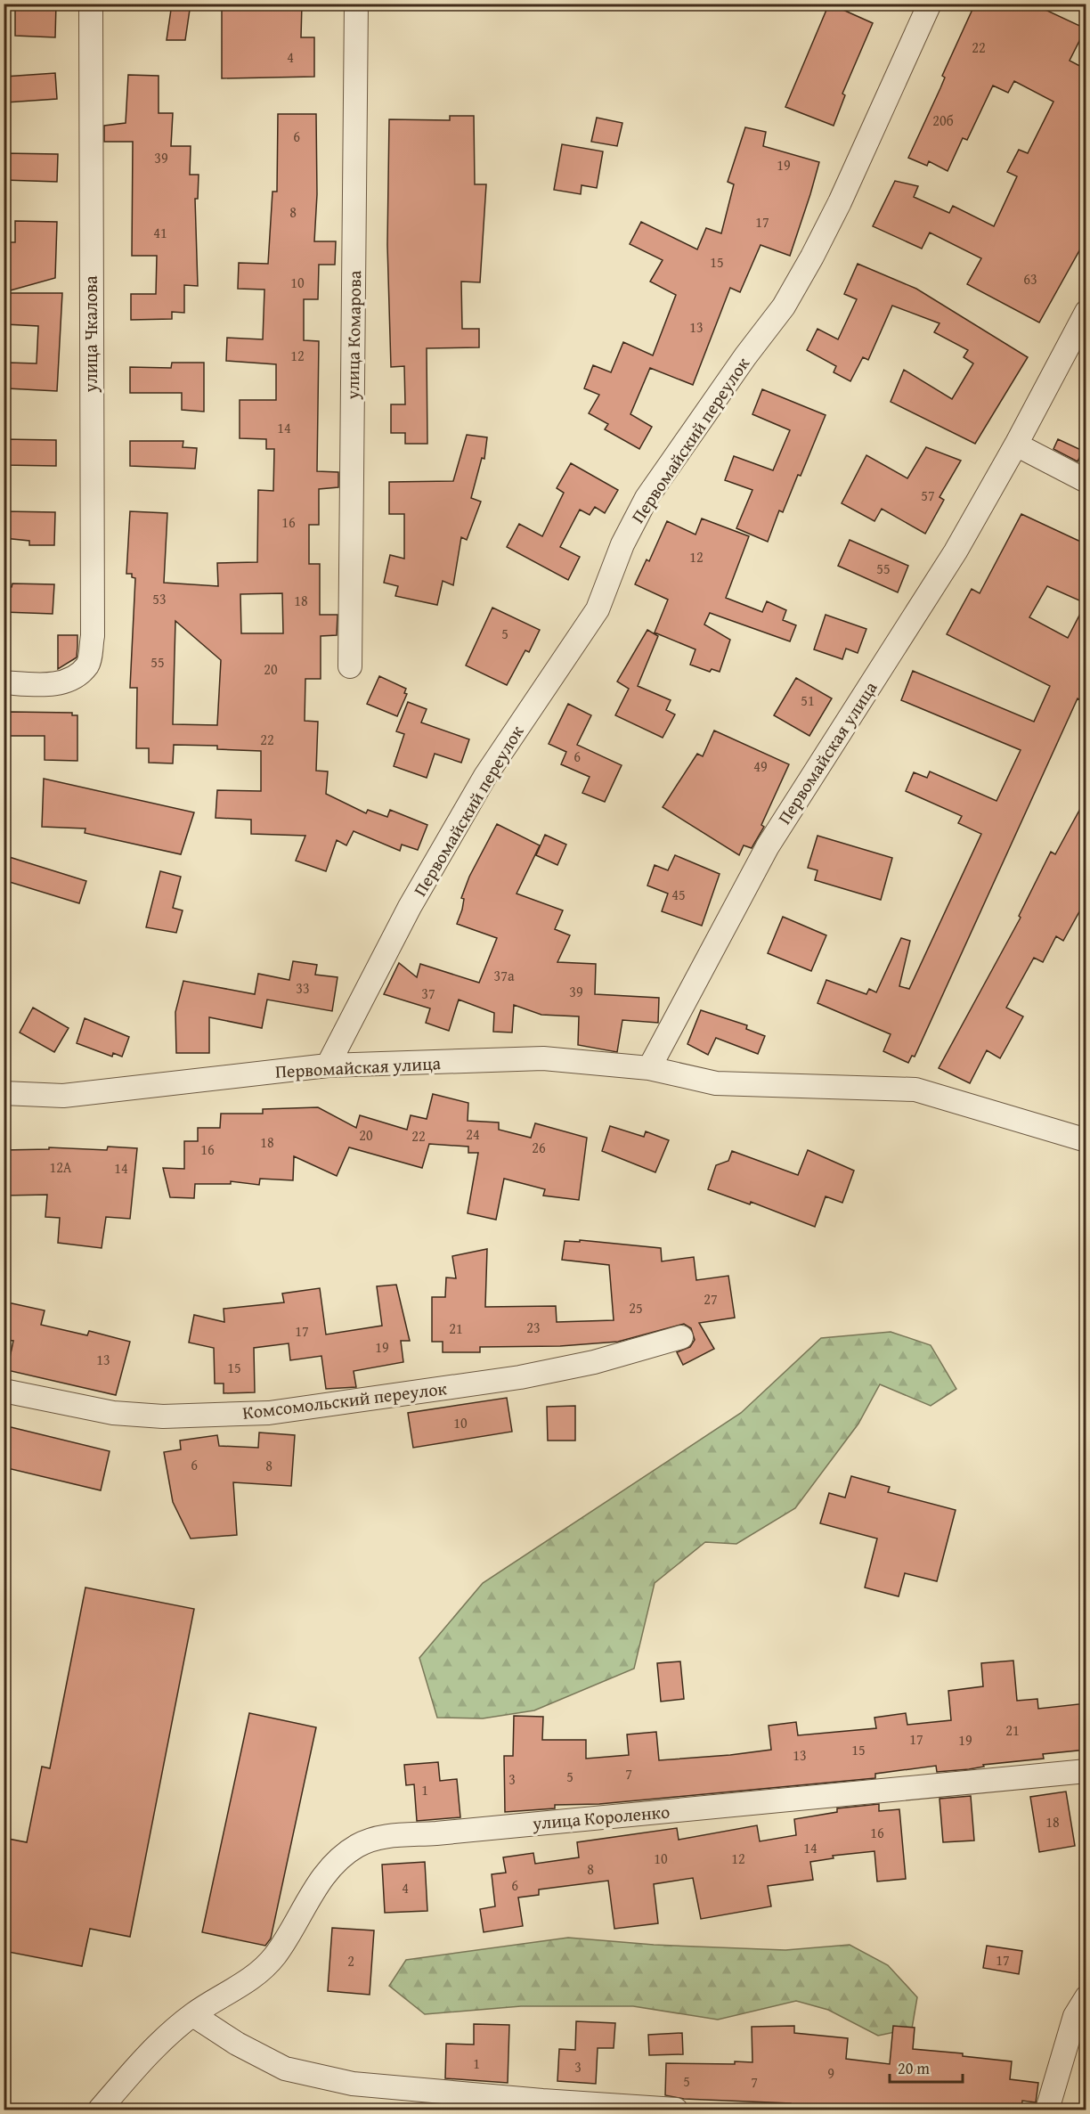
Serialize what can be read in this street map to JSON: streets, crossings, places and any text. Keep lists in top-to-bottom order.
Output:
{
  "streets": {
    "street": [
      "улица Чкалова",
      "улица Комарова",
      "Первомайский переулок",
      "Первомайская улица",
      "Комсомольский переулок",
      "улица Короленко"
    ]
  },
  "crossings": [
    ["Первомайский переулок", "Первомайская улица"]
  ],
  "house_numbers": [
    "22",
    "4",
    "20б",
    "6",
    "39",
    "19",
    "8",
    "17",
    "41",
    "15",
    "63",
    "10",
    "13",
    "12",
    "14",
    "57",
    "16",
    "12",
    "55",
    "53",
    "18",
    "5",
    "55",
    "20",
    "51",
    "22",
    "6",
    "49",
    "45",
    "37а",
    "33",
    "39",
    "37",
    "24",
    "20",
    "22",
    "18",
    "26",
    "16",
    "12A",
    "14",
    "27",
    "25",
    "23",
    "21",
    "17",
    "19",
    "13",
    "15",
    "10",
    "6",
    "8",
    "21",
    "17",
    "19",
    "15",
    "13",
    "7",
    "5",
    "3",
    "1",
    "18",
    "16",
    "14",
    "10",
    "12",
    "8",
    "6",
    "4",
    "17",
    "2",
    "1",
    "3",
    "9",
    "5",
    "7"
  ],
  "scale_bar": "20 m"
}
